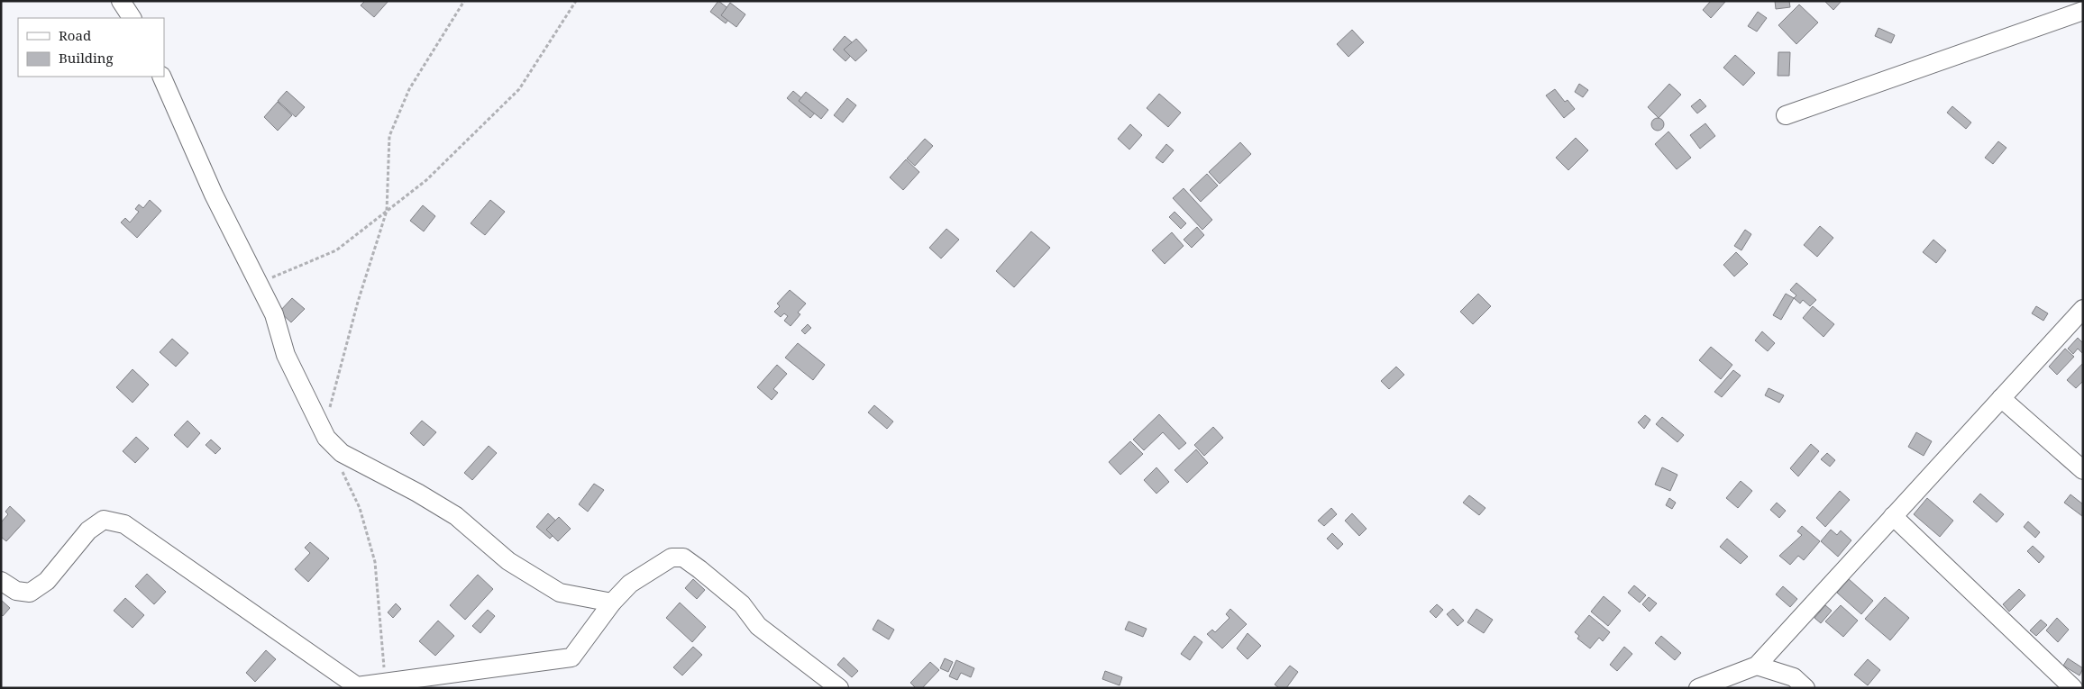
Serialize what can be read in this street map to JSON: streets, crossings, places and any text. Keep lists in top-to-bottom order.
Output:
{
  "legend": ["Road", "Building"]
}
